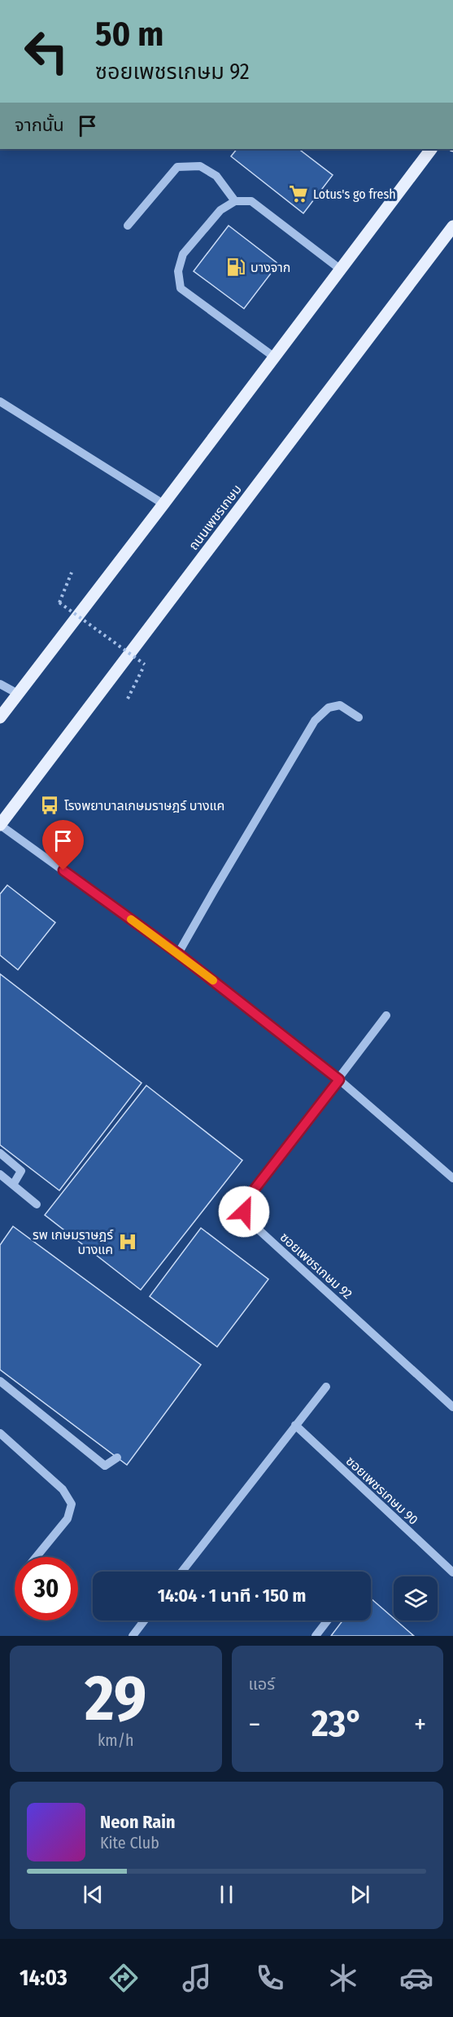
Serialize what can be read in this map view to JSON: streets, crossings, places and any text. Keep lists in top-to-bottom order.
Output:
{
  "streets": {
    "main road": ["ถนนเพชรเกษม"],
    "street": ["ซอยเพชรเกษม 92", "ซอยเพชรเกษม 90"]
  },
  "places": {
    "supermarket": ["Lotus's go fresh"],
    "fuel station": ["บางจาก"],
    "bus stop": ["โรงพยาบาลเกษมราษฎร์ บางแค"],
    "hospital": ["รพ เกษมราษฎร์ บางแค"]
  },
  "page": {
    "turn": ["50 m", "ซอยเพชรเกษม 92"],
    "then": "จากนั้น",
    "limit": "30",
    "trip": "14:04 · 1 นาที · 150 m",
    "tile": [
      ["29", "km/h"],
      "แอร์"
    ],
    "heat": ["−", "23°", "+"],
    "song": ["Neon Rain", "Kite Club"],
    "tabs": "14:03"
  }
}
